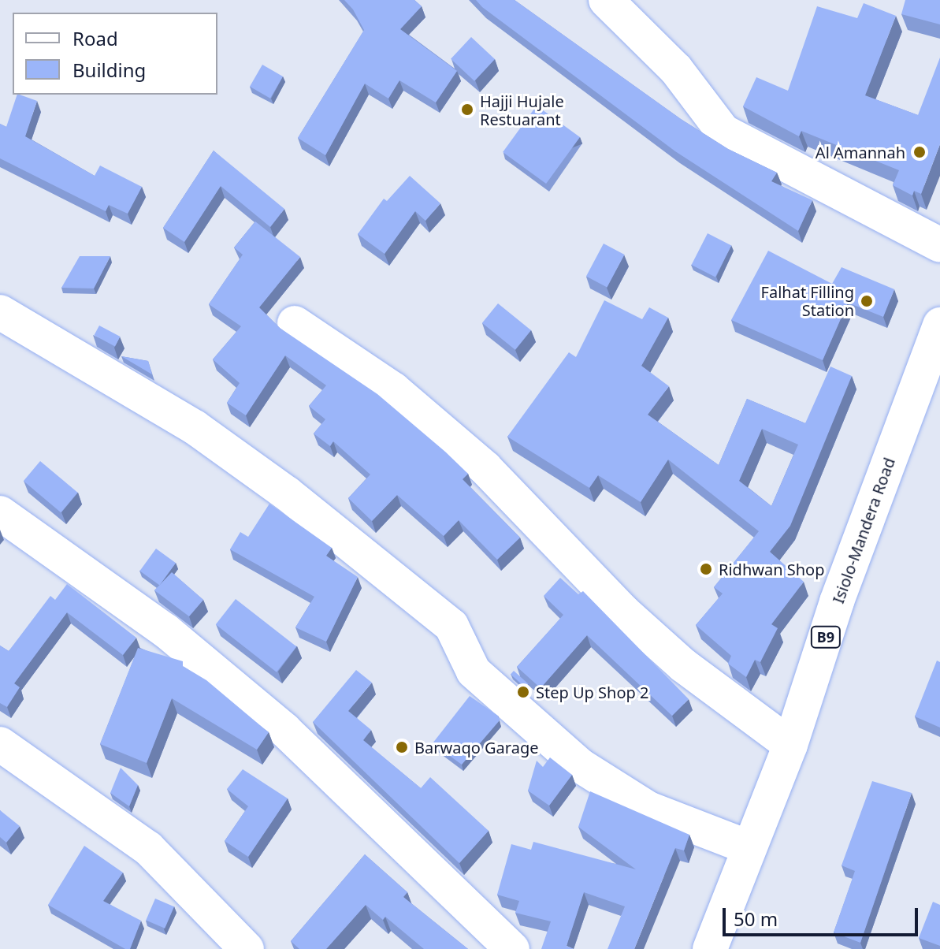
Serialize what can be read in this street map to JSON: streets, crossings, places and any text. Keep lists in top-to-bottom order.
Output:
{
  "streets": {
    "main road": ["Isiolo-Mandera Road", "B9"]
  },
  "places": [
    "Hajji Hujale Restuarant",
    "Al Amannah",
    "Falhat Filling Station",
    "Ridhwan Shop",
    "Step Up Shop 2",
    "Barwaqo Garage"
  ],
  "legend": ["Road", "Building"],
  "scale_bar": "50 m"
}
